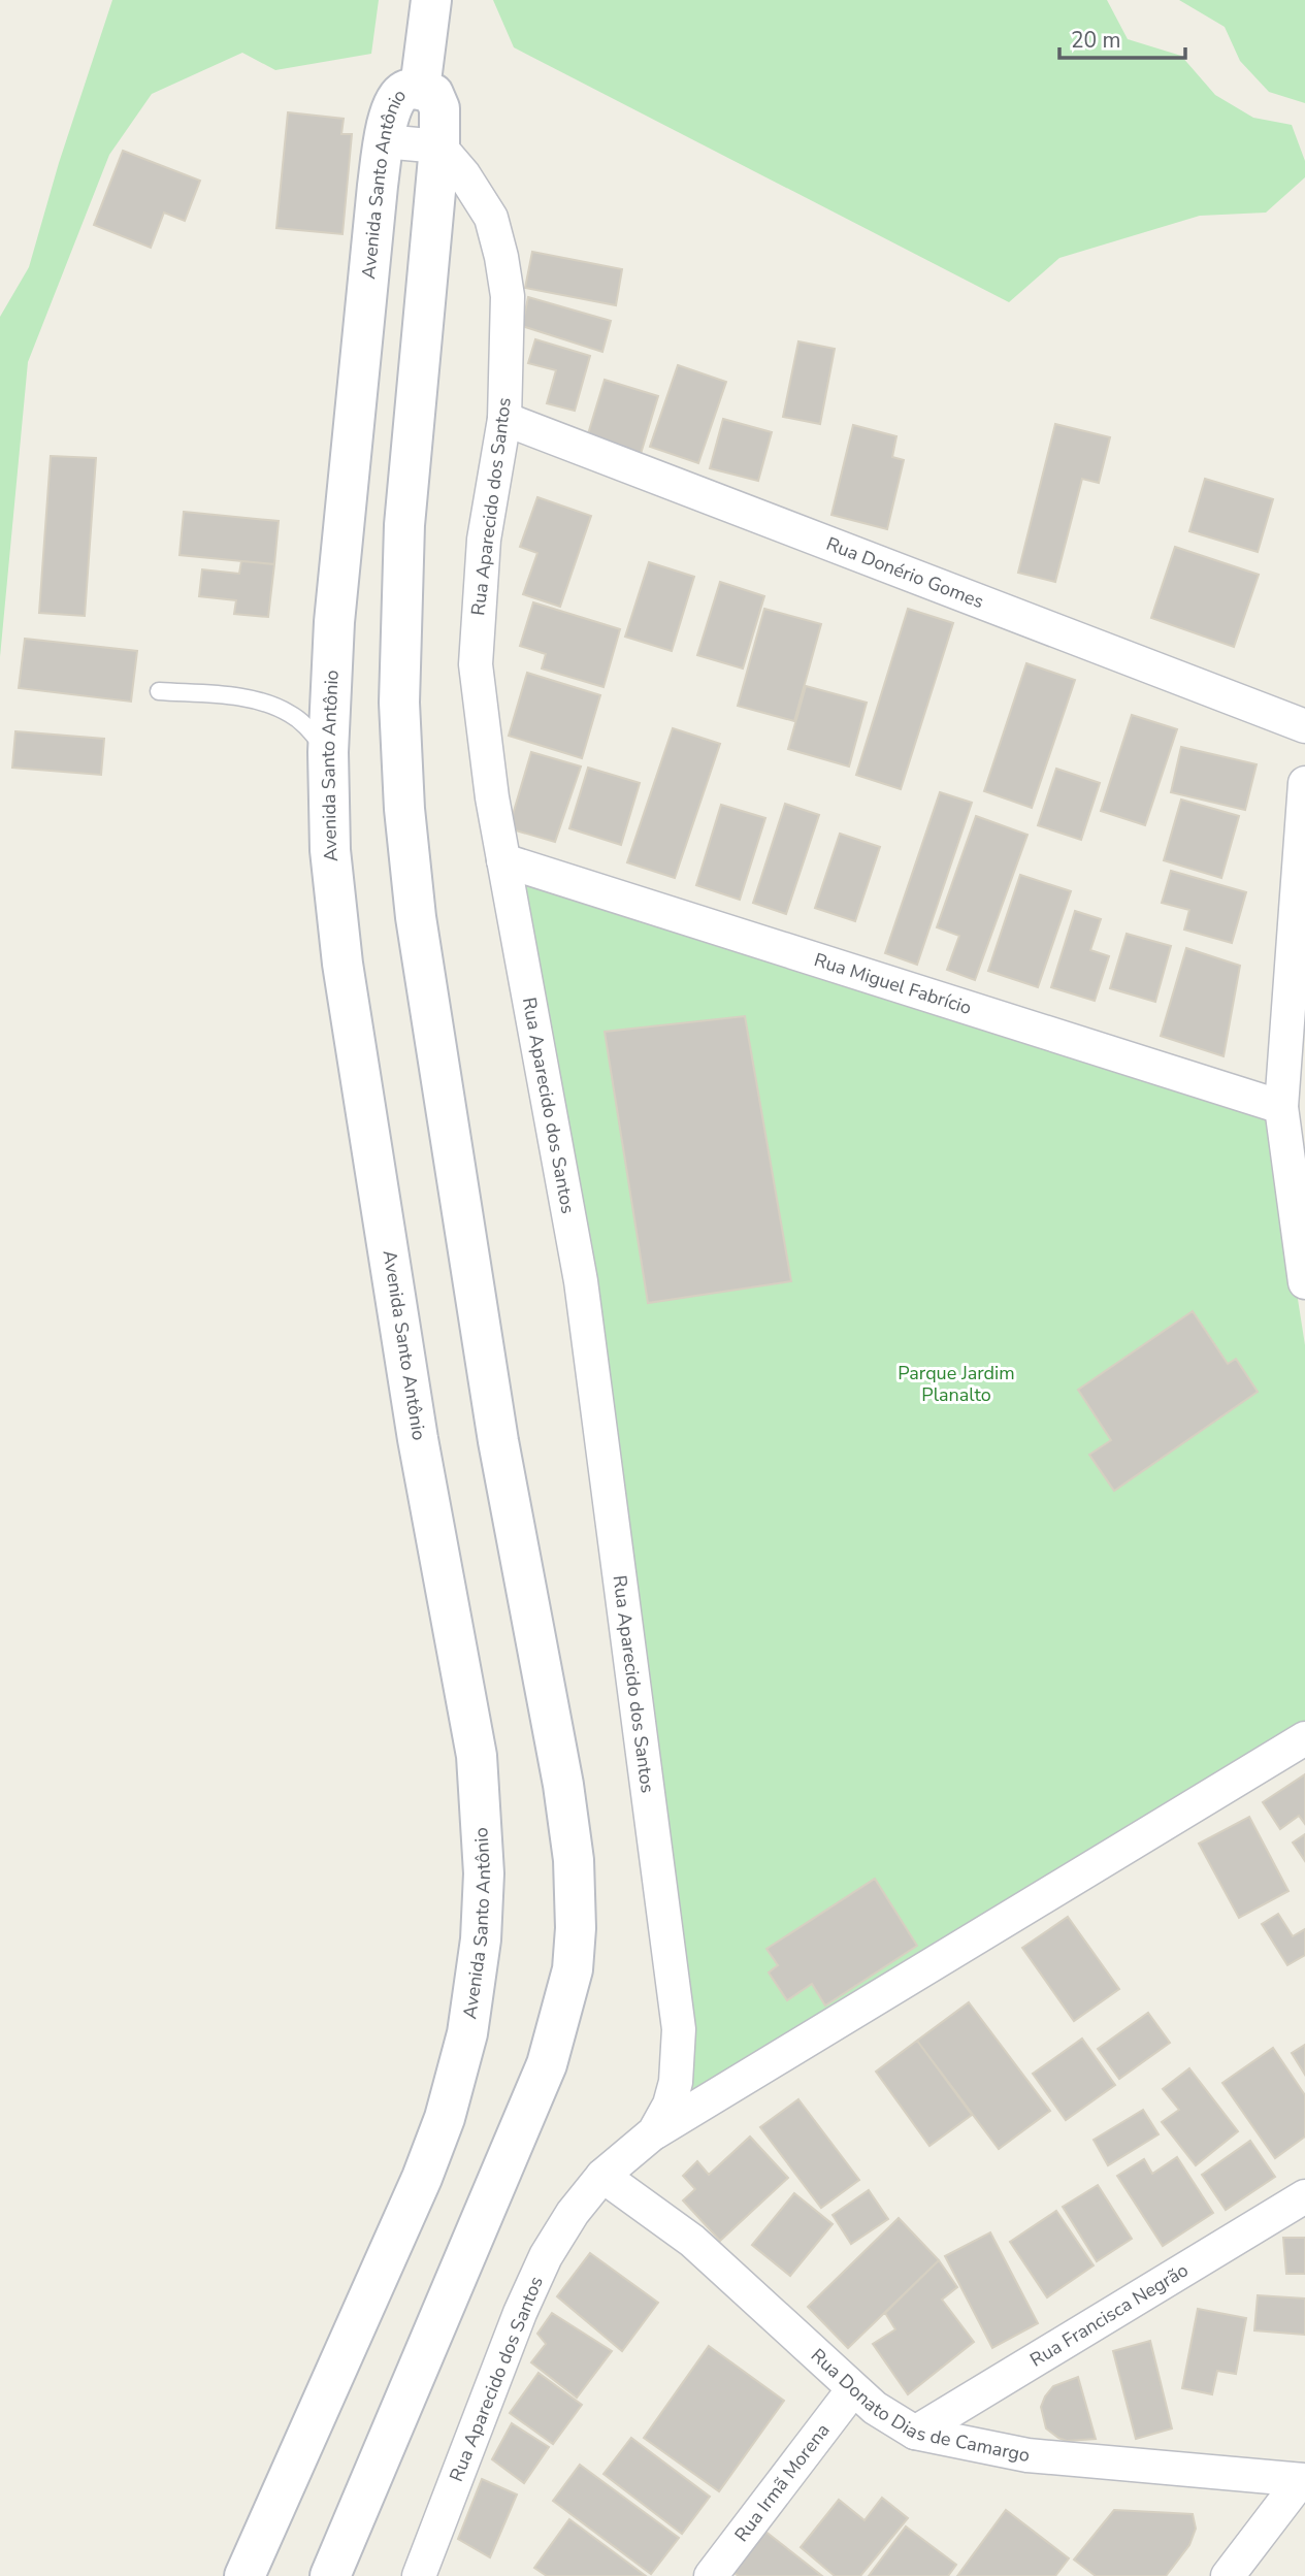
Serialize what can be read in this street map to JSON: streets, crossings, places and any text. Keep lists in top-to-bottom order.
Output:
{
  "streets": {
    "street": [
      "Avenida Santo Antônio",
      "Rua Aparecido dos Santos",
      "Rua Donério Gomes",
      "Rua Miguel Fabrício",
      "Rua Francisca Negrão",
      "Rua Donato Dias de Camargo",
      "Rua Irmã Morena"
    ]
  },
  "crossings": [
    ["Avenida Santo Antônio", "Rua Aparecido dos Santos"],
    ["Rua Aparecido dos Santos", "Rua Donério Gomes"],
    ["Rua Aparecido dos Santos", "Rua Miguel Fabrício"],
    ["Rua Aparecido dos Santos", "Rua Donato Dias de Camargo"],
    ["Rua Francisca Negrão", "Rua Donato Dias de Camargo"],
    ["Rua Donato Dias de Camargo", "Rua Irmã Morena"]
  ],
  "parks": ["Parque Jardim Planalto"],
  "scale_bar": "20 m"
}
